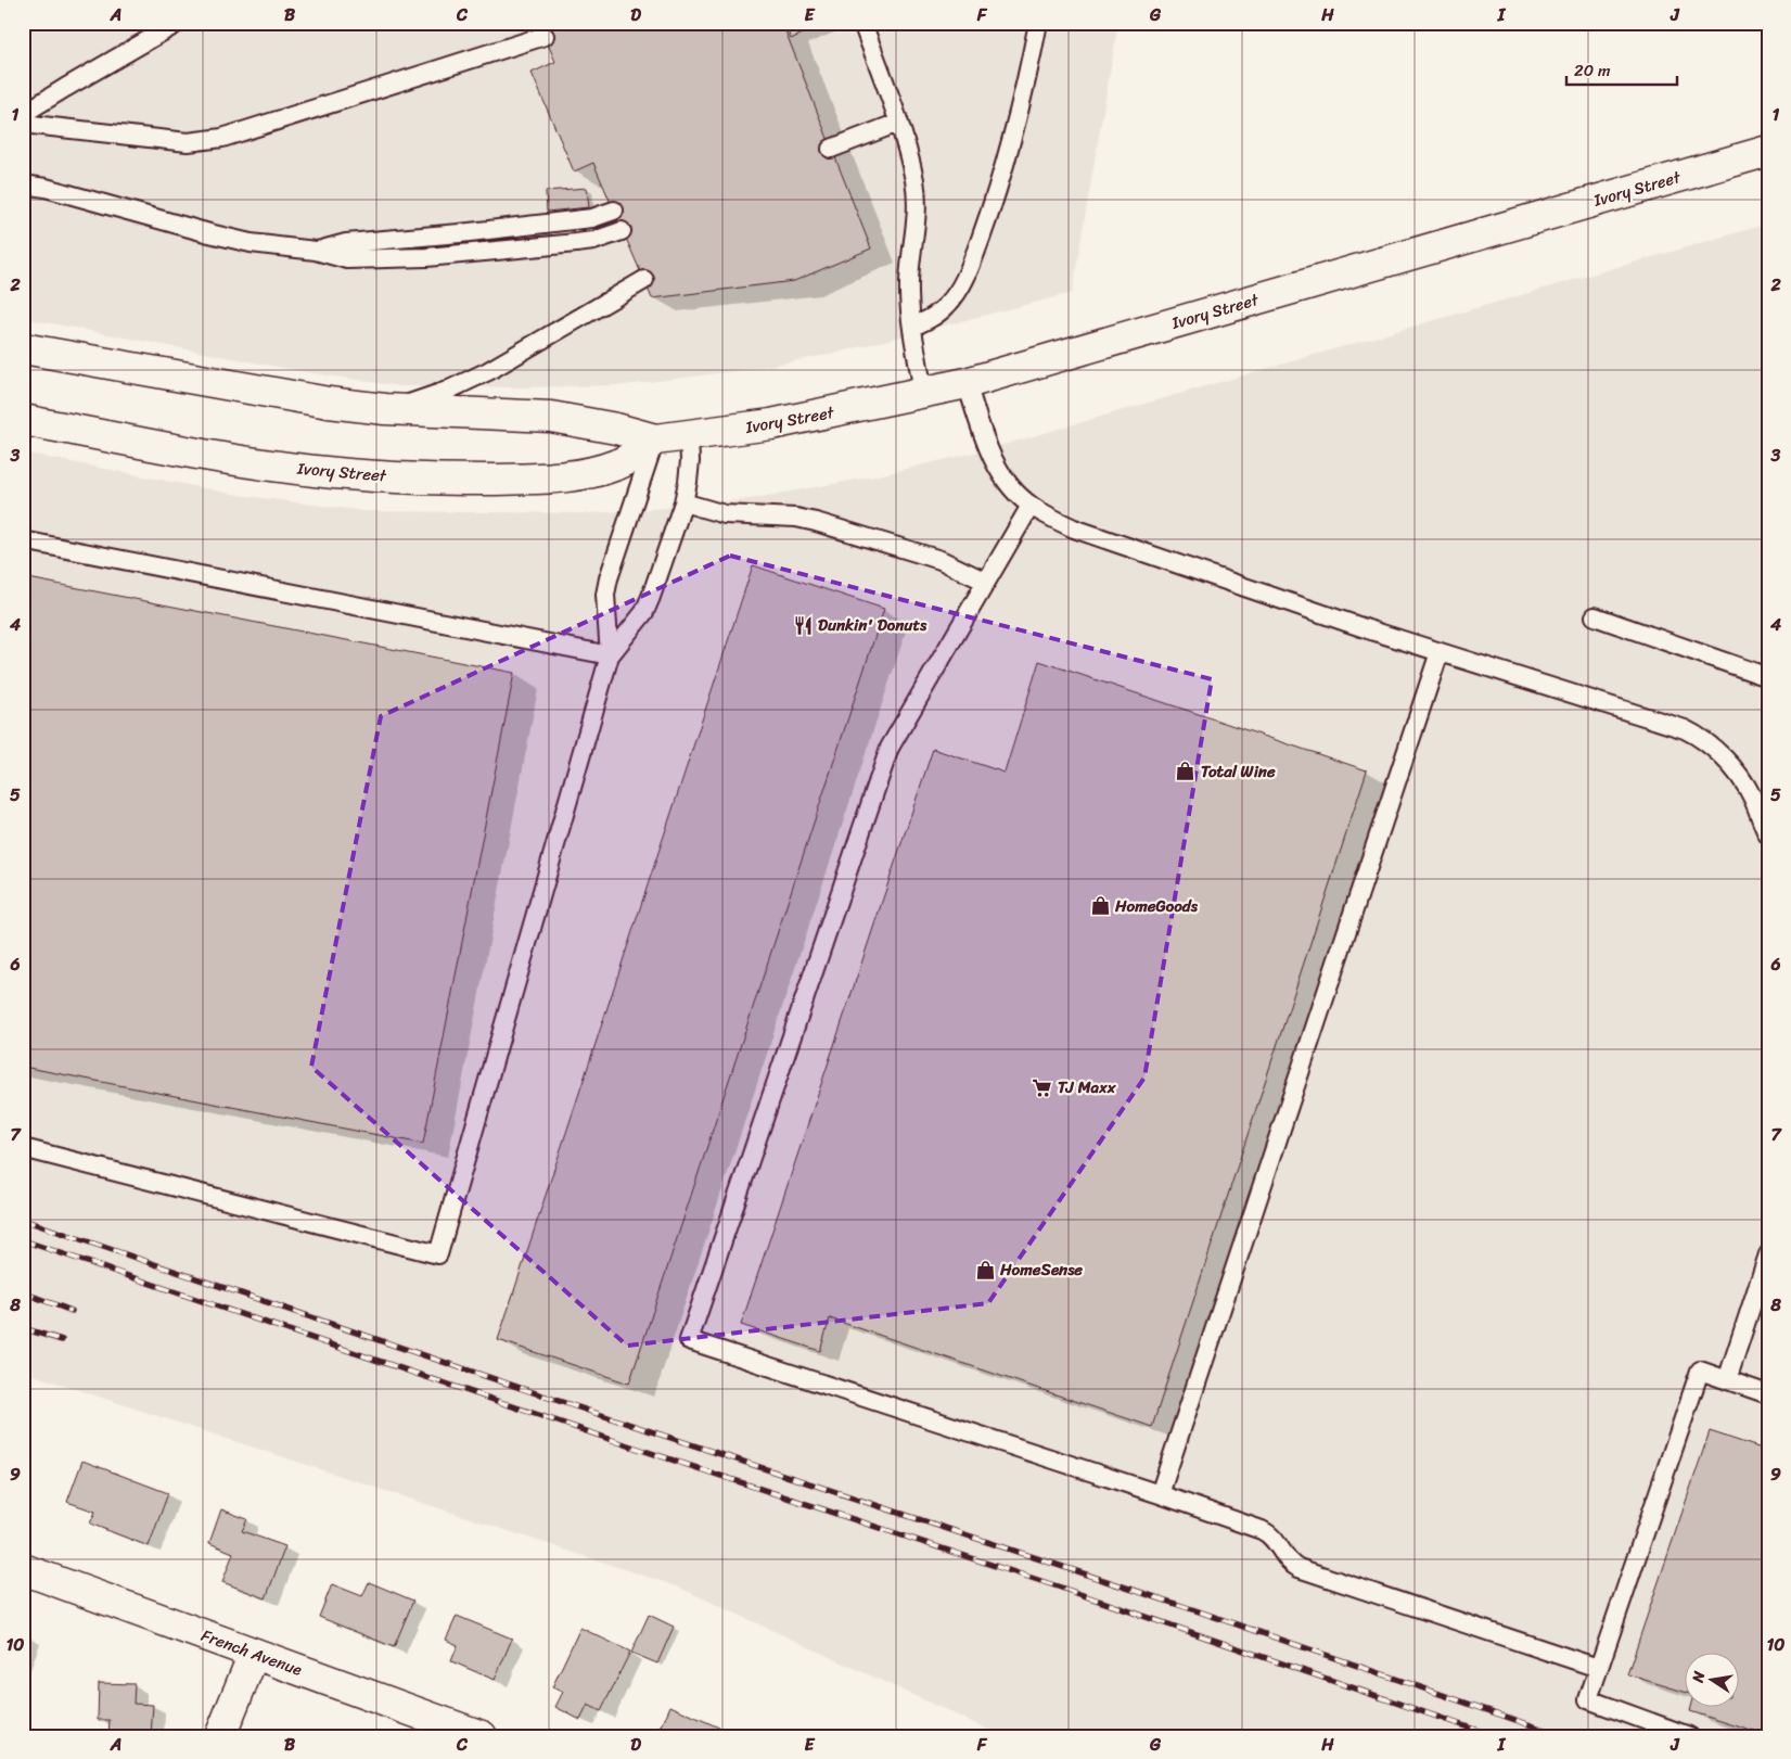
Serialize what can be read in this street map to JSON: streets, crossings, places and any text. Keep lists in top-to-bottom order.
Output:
{
  "streets": {
    "street": ["Ivory Street", "French Avenue"]
  },
  "places": {
    "restaurant": ["Dunkin' Donuts"],
    "shop": ["Total Wine", "HomeGoods", "HomeSense"],
    "supermarket": ["TJ Maxx"]
  },
  "scale_bar": "20 m",
  "north": "left",
  "grid": {
    "columns": [
      "A",
      "B",
      "C",
      "D",
      "E",
      "F",
      "G",
      "H",
      "I",
      "J"
    ],
    "rows": [
      "1",
      "2",
      "3",
      "4",
      "5",
      "6",
      "7",
      "8",
      "9",
      "10"
    ]
  }
}
